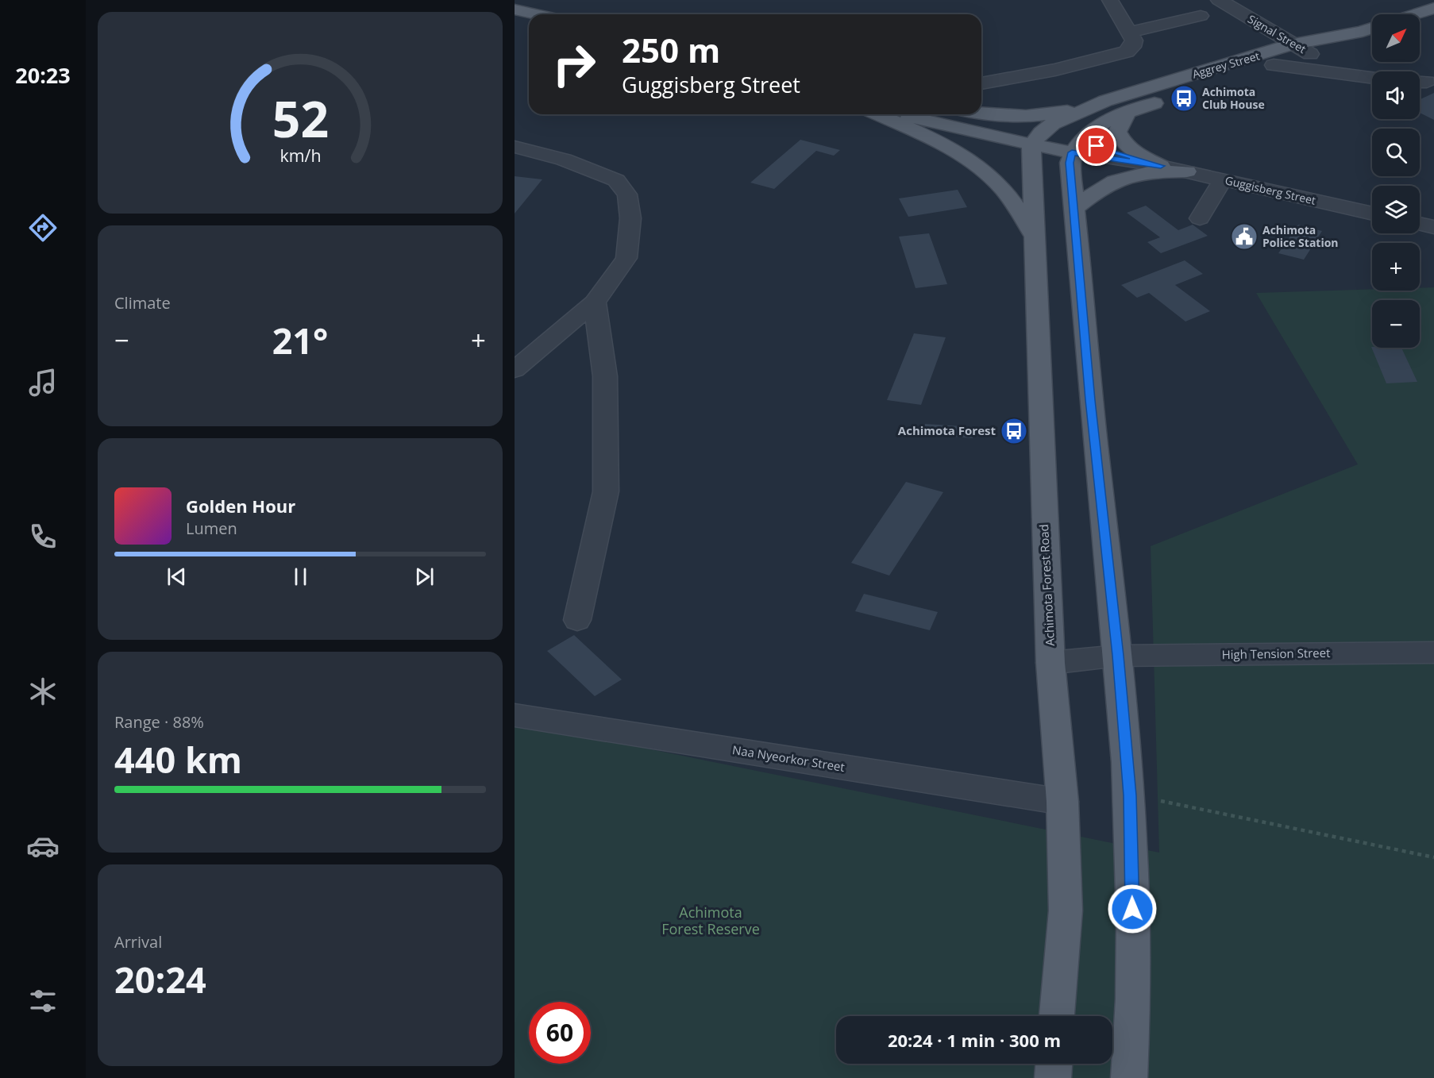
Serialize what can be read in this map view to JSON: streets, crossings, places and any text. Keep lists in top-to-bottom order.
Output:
{
  "streets": {
    "main road": ["Aggrey Street", "Achimota Forest Road"],
    "street": [
      "Signal Street",
      "Guggisberg Street",
      "High Tension Street",
      "Naa Nyeorkor Street"
    ]
  },
  "crossings": [
    ["Signal Street", "Aggrey Street"],
    ["Aggrey Street", "Guggisberg Street"],
    ["Aggrey Street", "Achimota Forest Road"],
    ["Achimota Forest Road", "High Tension Street"],
    ["Achimota Forest Road", "Naa Nyeorkor Street"]
  ],
  "parks": ["Achimota Forest Reserve"],
  "places": {
    "bus stop": ["Achimota Club House", "Achimota Forest"],
    "public building": ["Achimota Police Station"]
  },
  "north": "top right",
  "page": {
    "tabs": "20:23",
    "map_buttons": ["+", "−"],
    "turn": ["250 m", "Guggisberg Street"],
    "tile": [
      "Climate",
      ["Range · 88%", "440 km"],
      ["Arrival", "20:24"]
    ],
    "heat": ["−", "21°", "+"],
    "song": ["Golden Hour", "Lumen"],
    "limit": "60",
    "trip": "20:24 · 1 min · 300 m",
    "gauge": ["52", "km/h"]
  }
}
